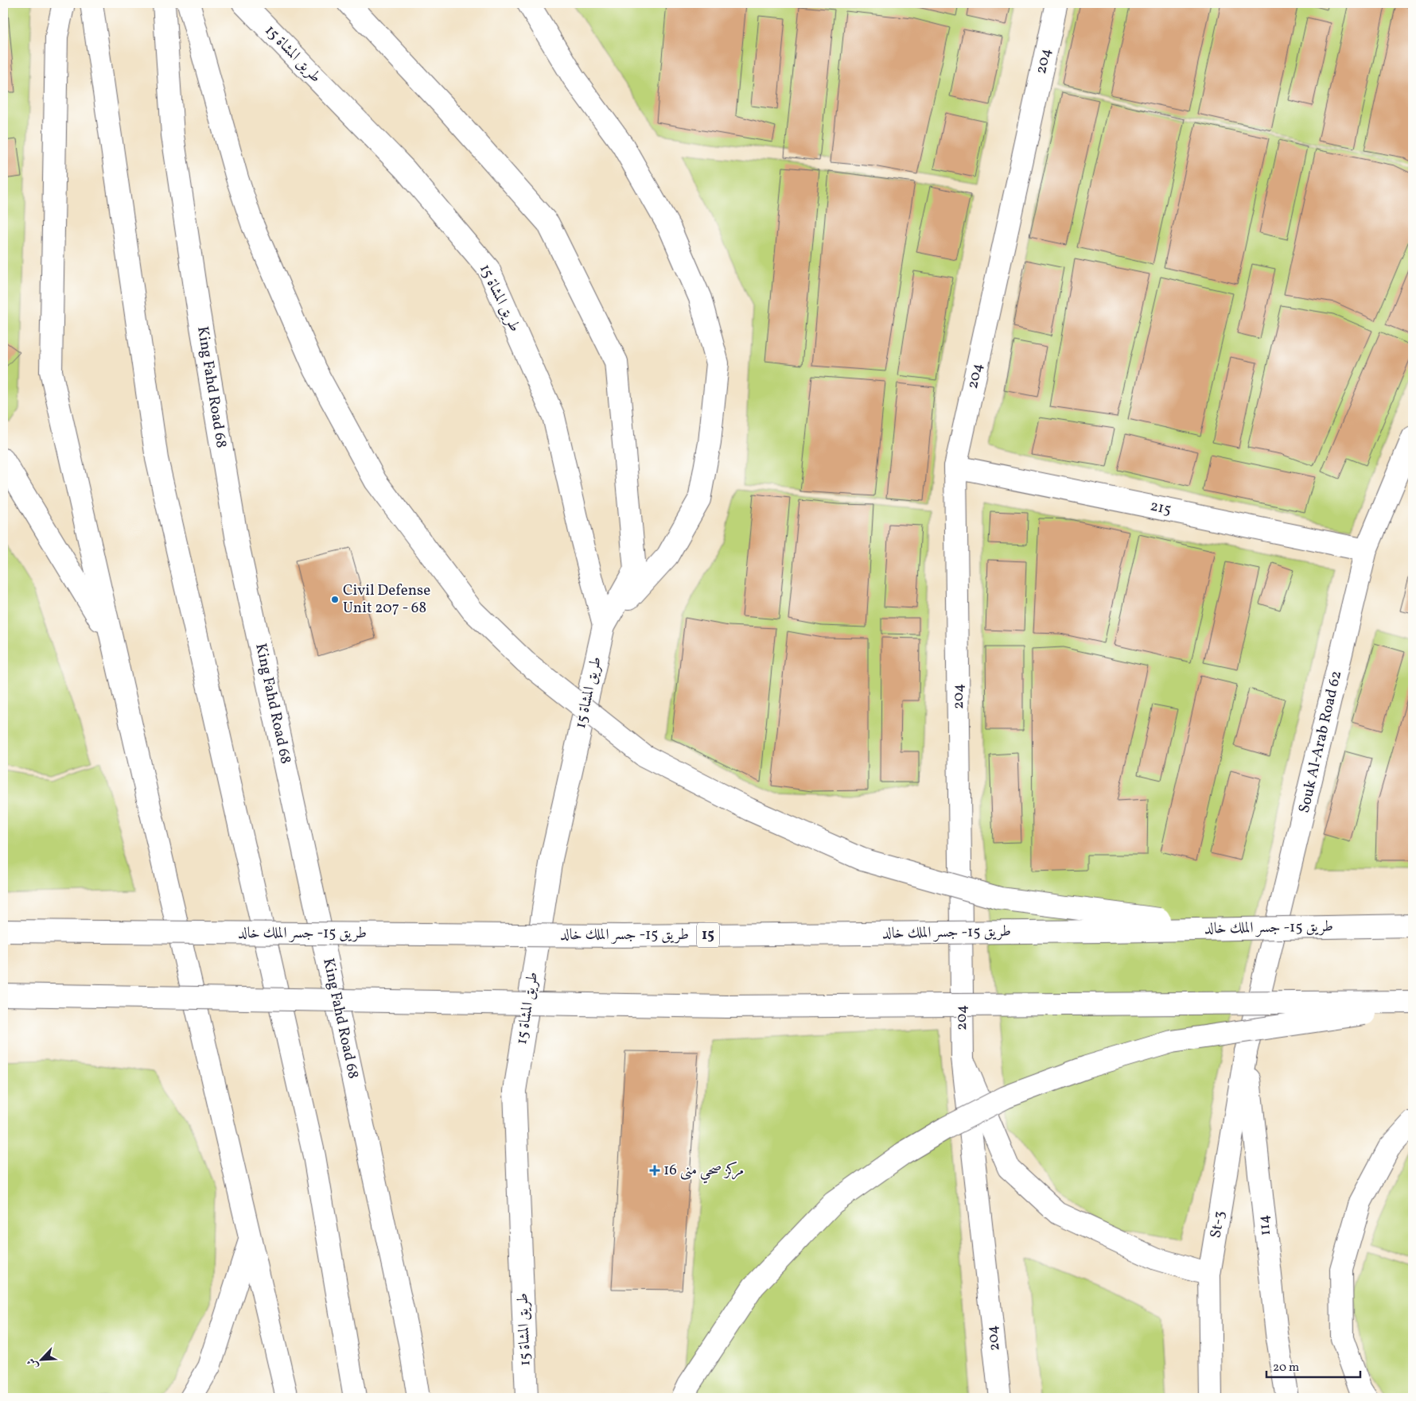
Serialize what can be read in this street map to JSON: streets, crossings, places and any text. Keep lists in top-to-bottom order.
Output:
{
  "streets": {
    "main road": [
      "طريق المشاة 15",
      "204",
      "King Fahd Road 68",
      "215",
      "Souk Al-Arab Road 62",
      "طريق 15- جسر الملك خالد",
      "15",
      "St-3",
      "114"
    ]
  },
  "crossings": [
    ["204", "215"],
    ["215", "Souk Al-Arab Road 62"],
    ["Souk Al-Arab Road 62", "St-3"],
    ["Souk Al-Arab Road 62", "114"],
    ["St-3", "114"]
  ],
  "places": {
    "other": ["Civil Defense Unit 207 - 68"],
    "health": ["مركز صحي منى 16"]
  },
  "scale_bar": "20 m",
  "north": "bottom left"
}
